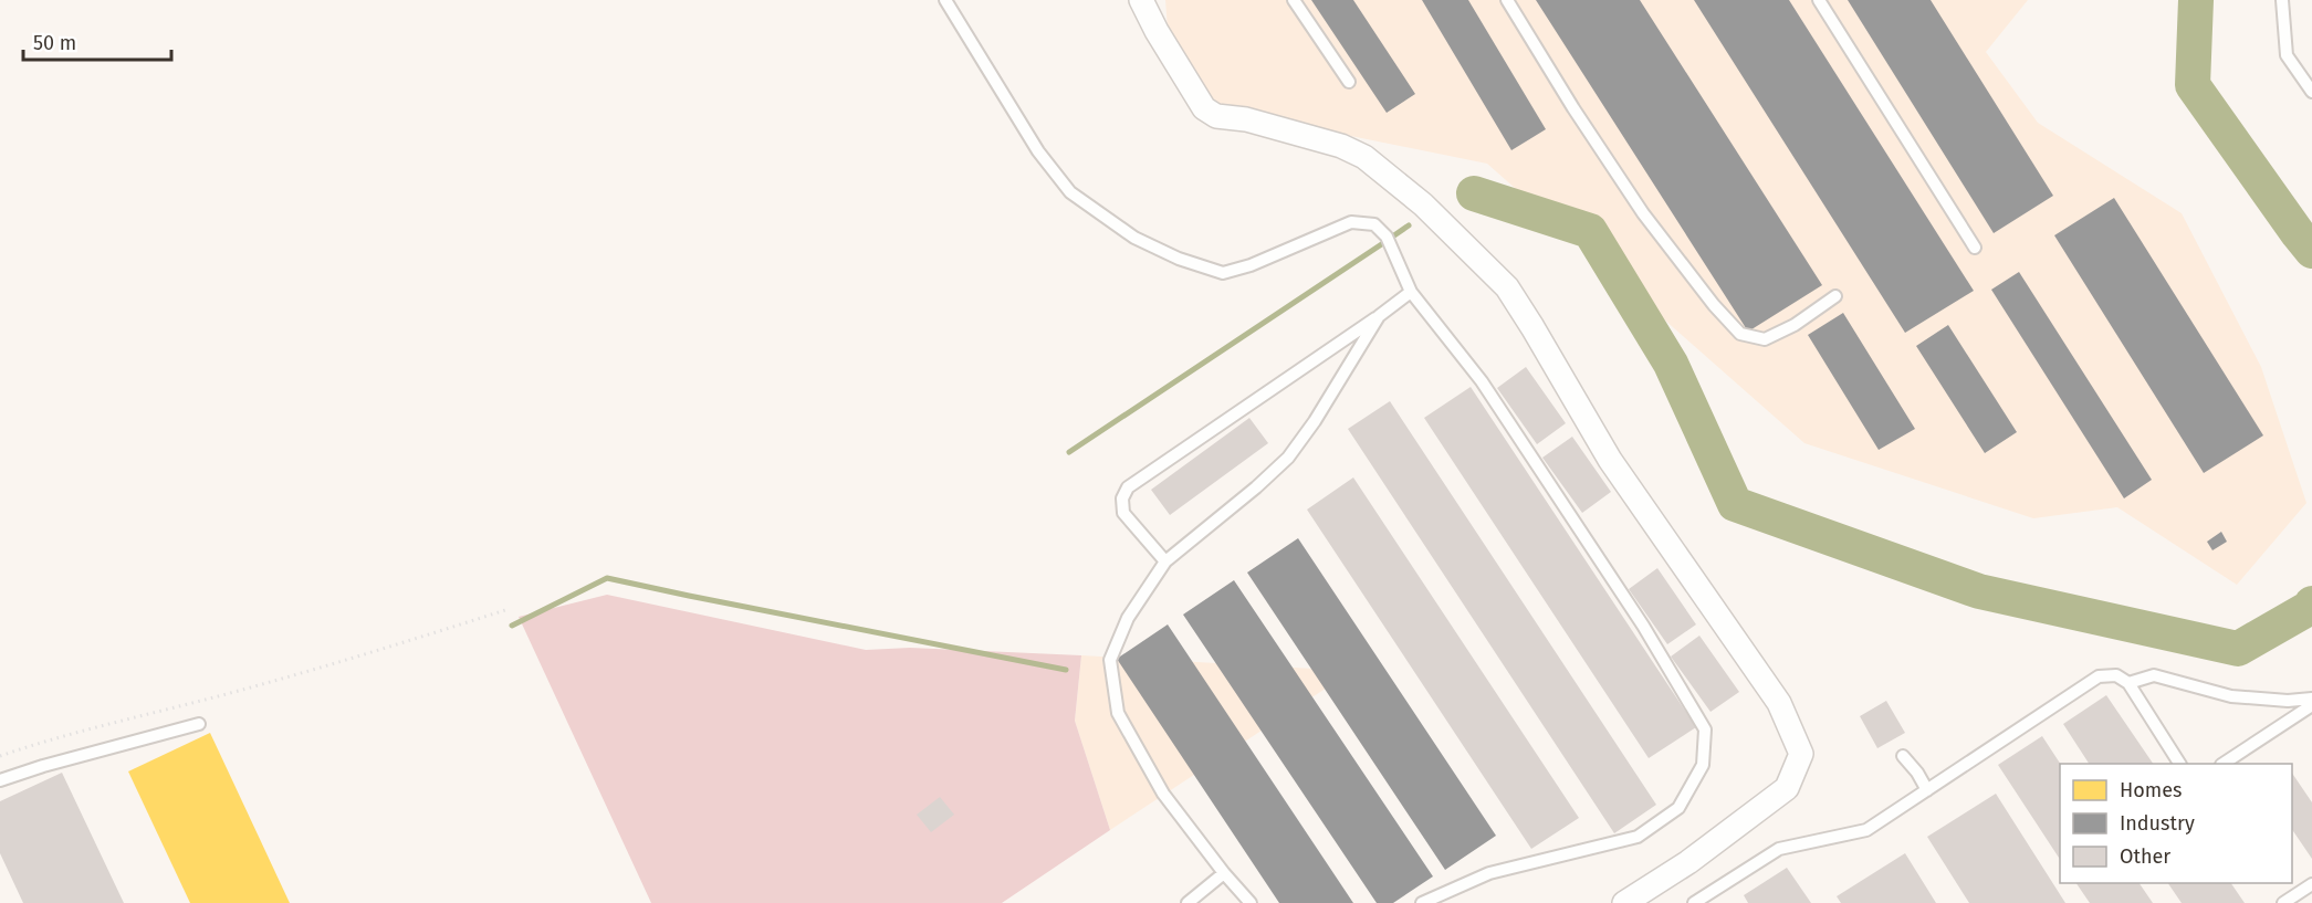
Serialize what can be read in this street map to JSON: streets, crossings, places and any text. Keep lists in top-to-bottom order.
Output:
{
  "legend": ["Homes", "Industry", "Other"],
  "scale_bar": "50 m"
}
